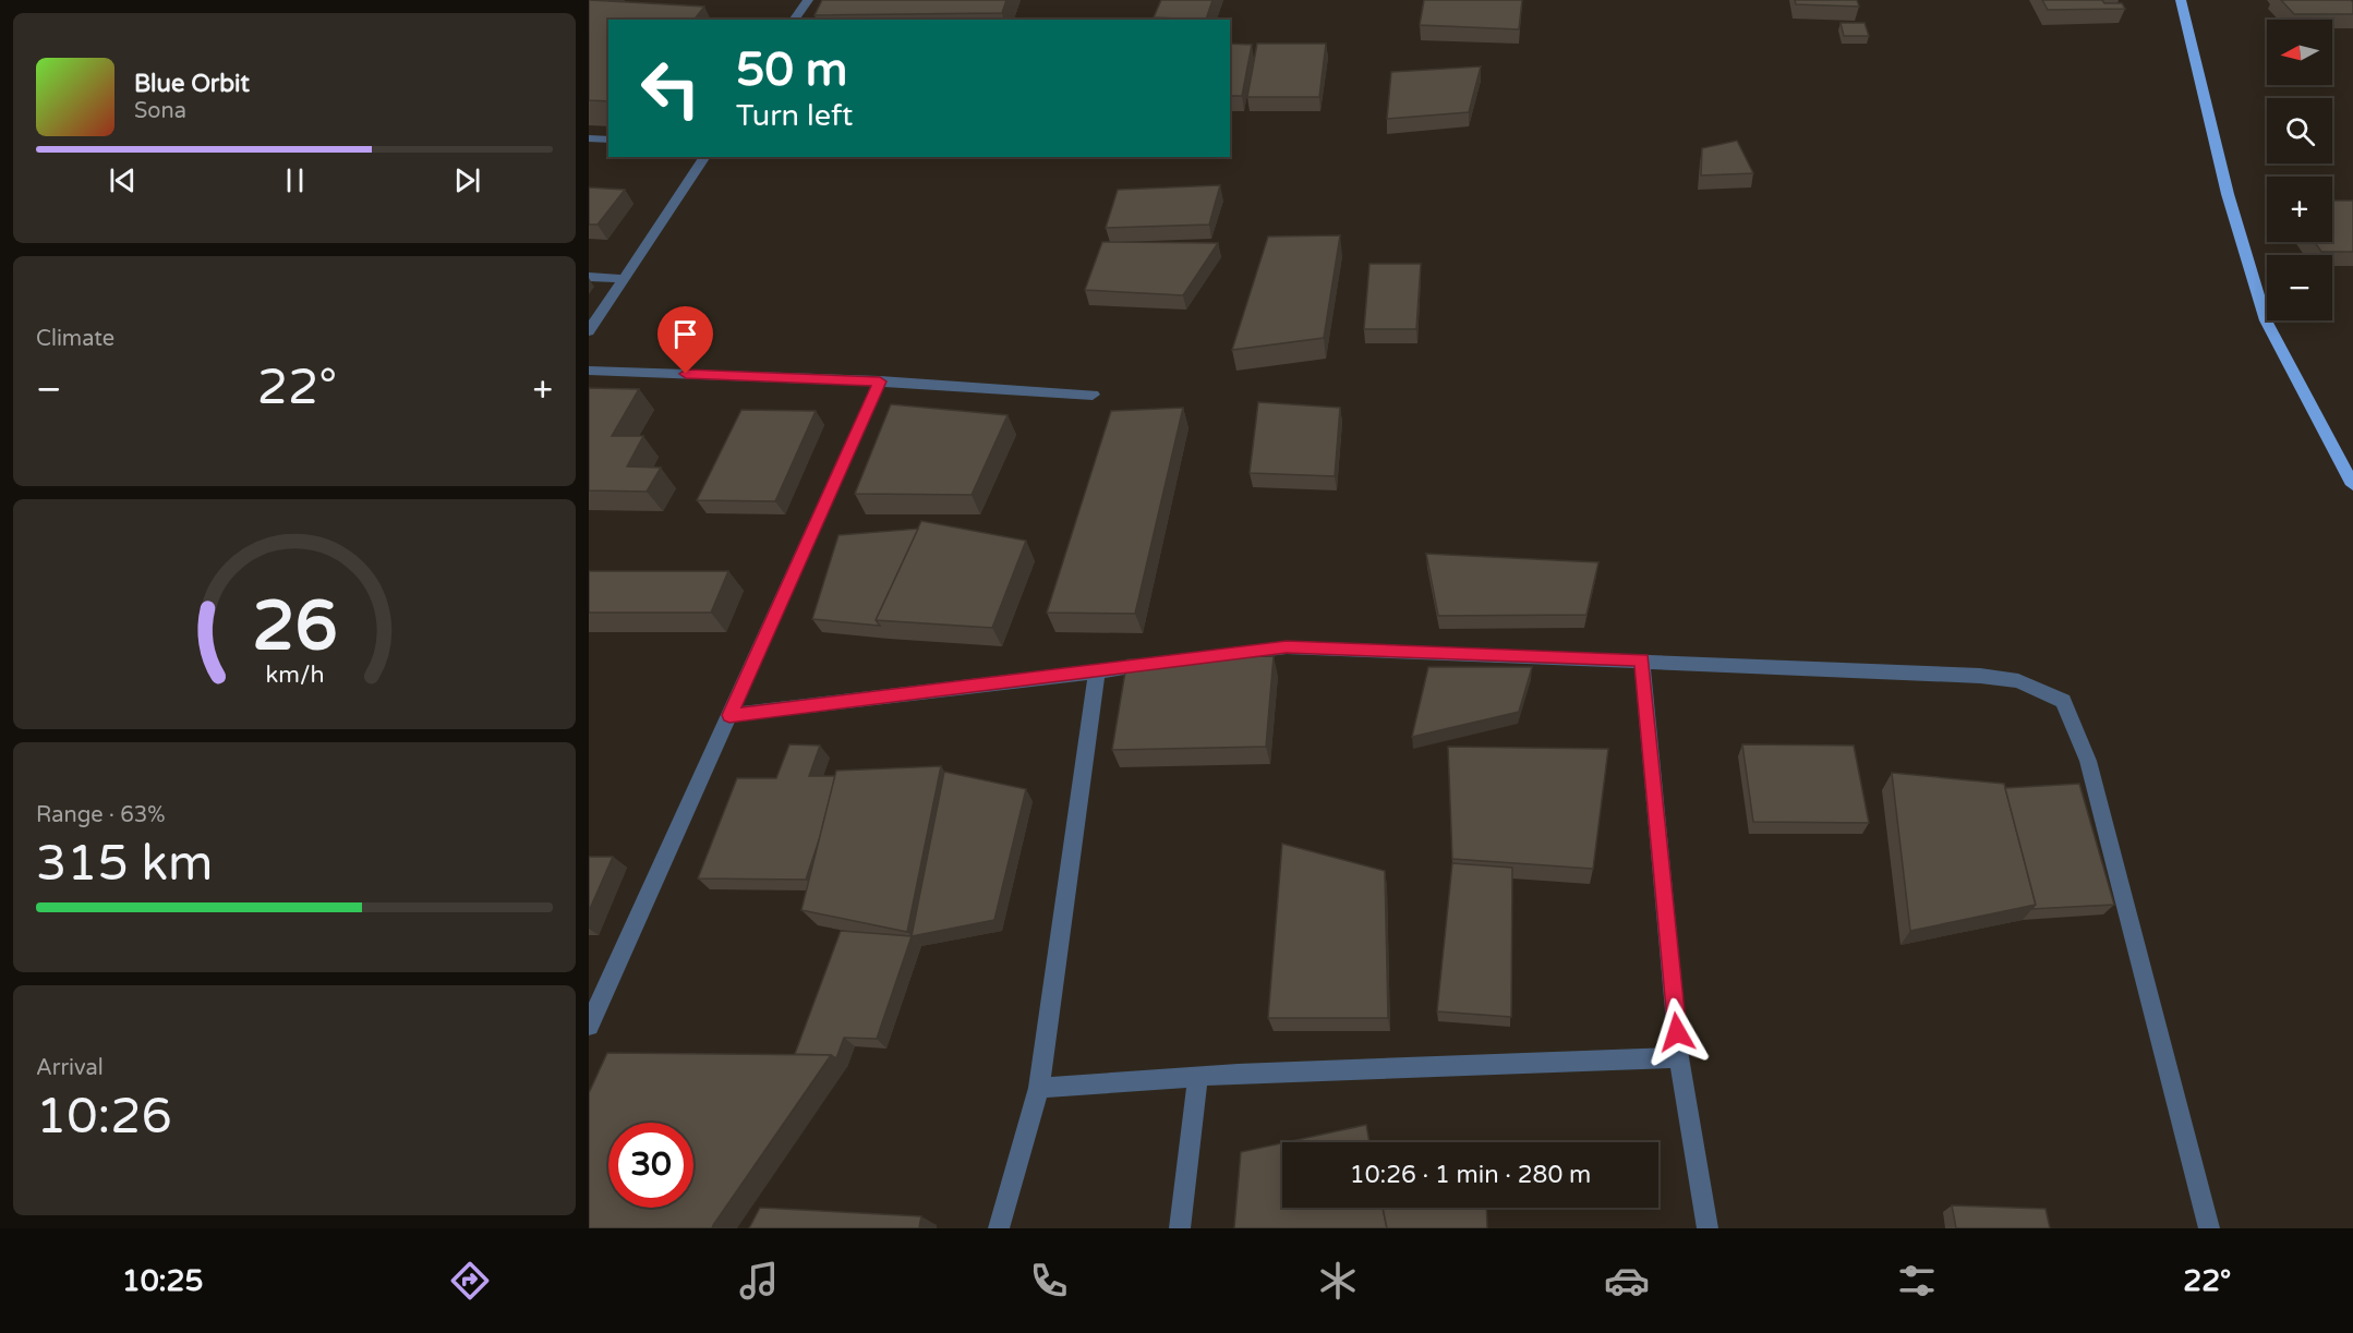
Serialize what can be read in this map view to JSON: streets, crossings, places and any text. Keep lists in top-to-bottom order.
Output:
{
  "north": "left",
  "page": {
    "map_buttons": ["+", "−"],
    "turn": ["50 m", "Turn left"],
    "song": ["Blue Orbit", "Sona"],
    "tile": [
      "Climate",
      ["Range · 63%", "315 km"],
      ["Arrival", "10:26"]
    ],
    "heat": ["−", "22°", "+"],
    "limit": "30",
    "trip": "10:26 · 1 min · 280 m",
    "tabs": ["10:25", "22°"],
    "gauge": ["26", "km/h"]
  }
}
